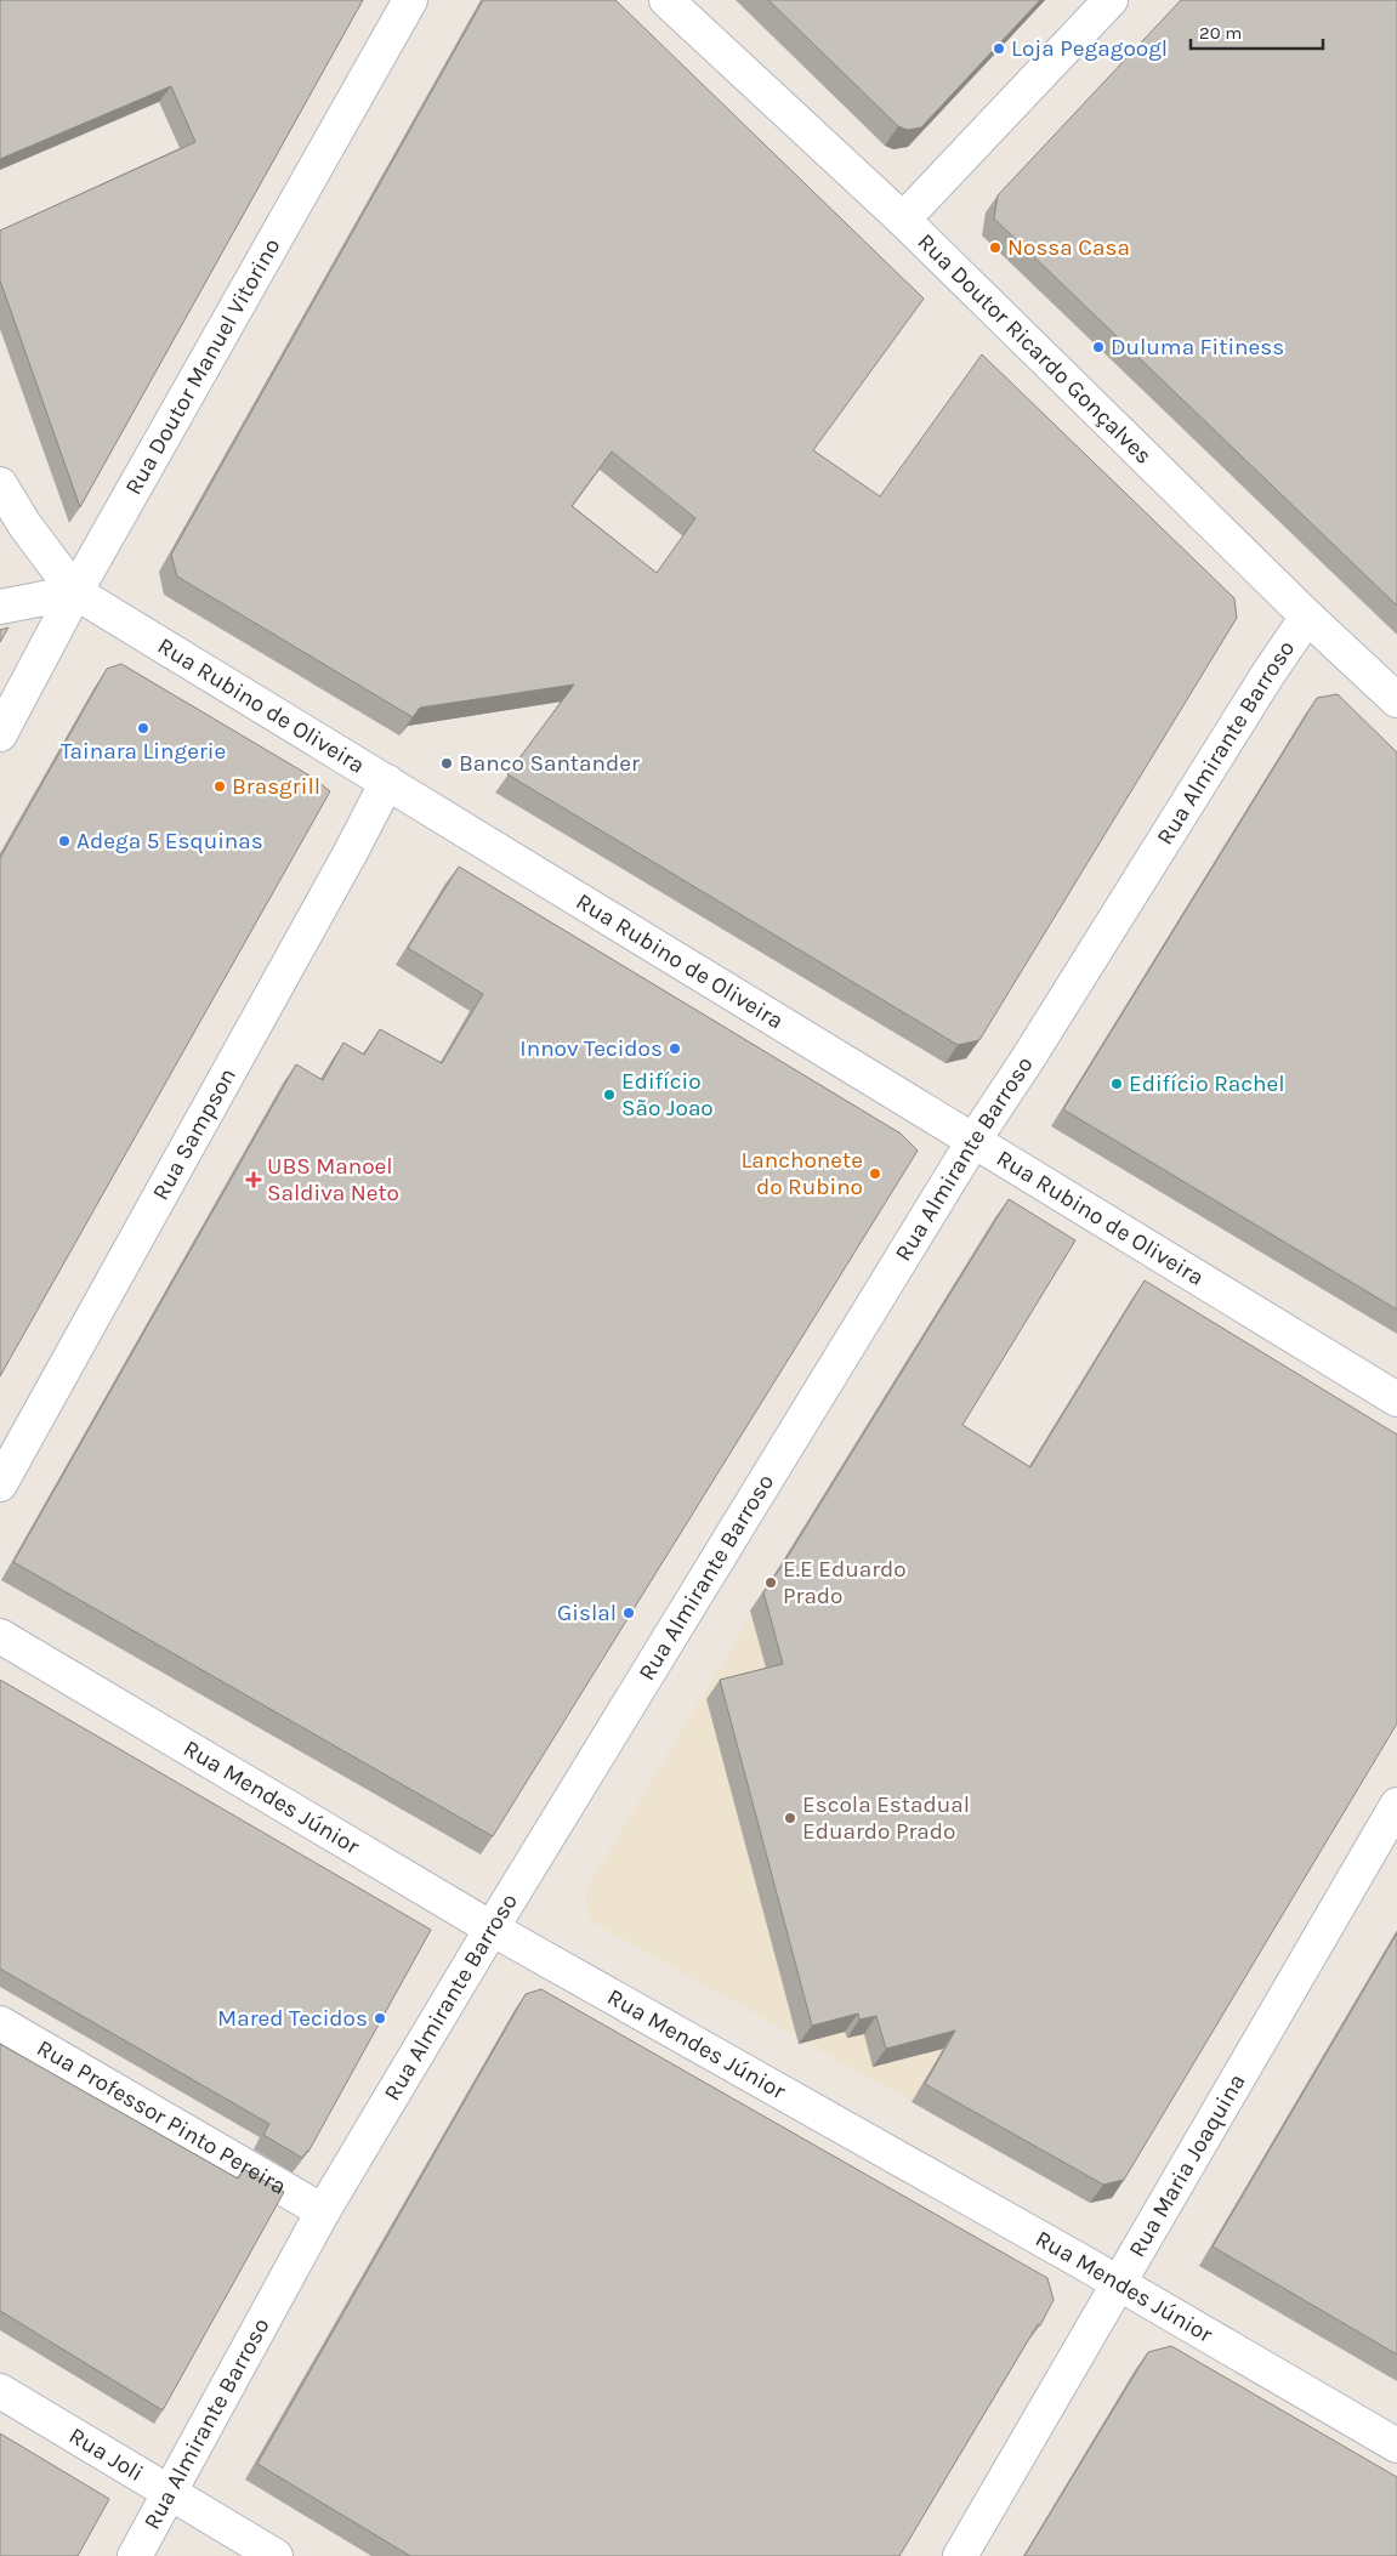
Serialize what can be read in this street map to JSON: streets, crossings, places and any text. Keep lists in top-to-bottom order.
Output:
{
  "streets": {
    "street": [
      "Rua Doutor Ricardo Gonçalves",
      "Rua Doutor Manuel Vitorino",
      "Rua Rubino de Oliveira",
      "Rua Almirante Barroso",
      "Rua Sampson",
      "Rua Mendes Júnior",
      "Rua Professor Pinto Pereira",
      "Rua Maria Joaquina",
      "Rua Joli"
    ]
  },
  "crossings": [
    ["Rua Doutor Ricardo Gonçalves", "Rua Almirante Barroso"],
    ["Rua Doutor Manuel Vitorino", "Rua Rubino de Oliveira"],
    ["Rua Rubino de Oliveira", "Rua Almirante Barroso"],
    ["Rua Rubino de Oliveira", "Rua Sampson"],
    ["Rua Almirante Barroso", "Rua Mendes Júnior"],
    ["Rua Almirante Barroso", "Rua Professor Pinto Pereira"],
    ["Rua Almirante Barroso", "Rua Joli"],
    ["Rua Mendes Júnior", "Rua Maria Joaquina"]
  ],
  "places": {
    "other": [
      "Loja Pegagoogl",
      "Nossa Casa",
      "Duluma Fitiness",
      "Tainara Lingerie",
      "Banco Santander",
      "Brasgrill",
      "Adega 5 Esquinas",
      "Innov Tecidos",
      "Edifício Rachel",
      "Edifício São Joao",
      "Lanchonete do Rubino",
      "E.E Eduardo Prado",
      "Gislal",
      "Escola Estadual Eduardo Prado",
      "Mared Tecidos"
    ],
    "health": ["UBS Manoel Saldiva Neto"]
  },
  "scale_bar": "20 m"
}
